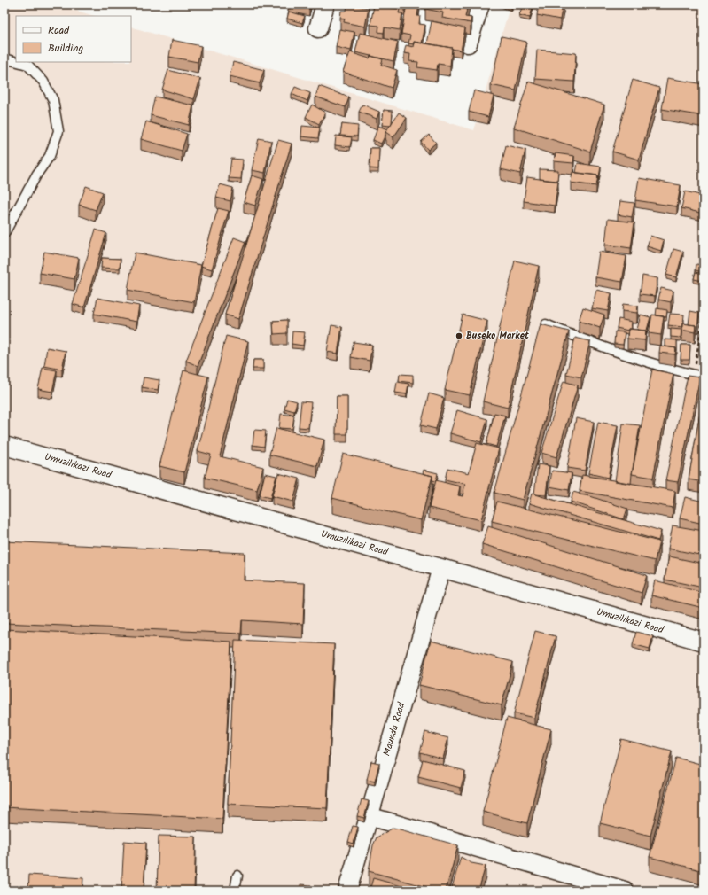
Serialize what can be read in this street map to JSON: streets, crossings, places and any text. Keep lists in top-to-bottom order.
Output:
{
  "streets": {
    "street": ["Umuzilikazi Road", "Maunda Road"]
  },
  "crossings": [
    ["Umuzilikazi Road", "Maunda Road"]
  ],
  "places": ["Buseko Market"],
  "legend": ["Road", "Building"]
}
